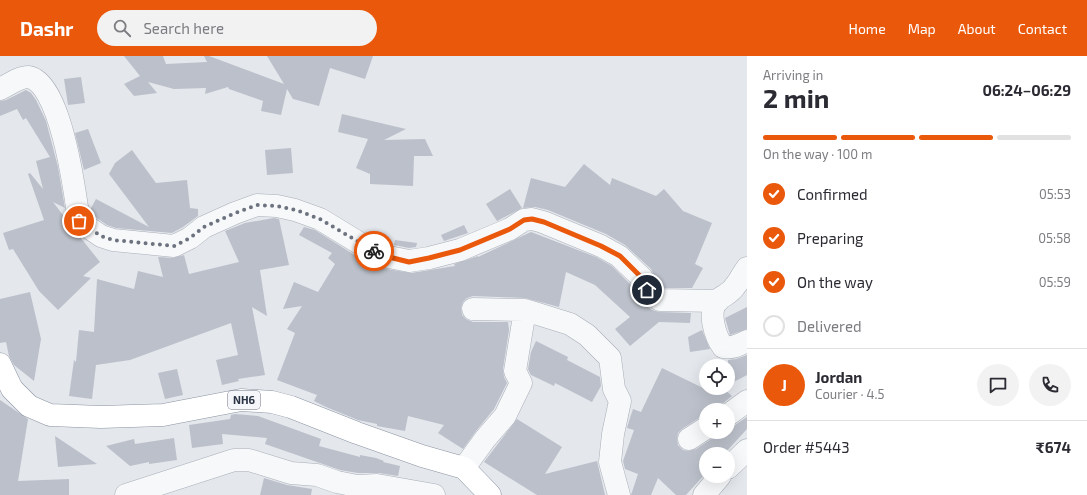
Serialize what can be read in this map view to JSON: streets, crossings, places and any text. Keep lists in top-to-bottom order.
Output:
{
  "streets": {
    "highway": ["NH6"]
  },
  "page": {
    "header": "Dashr",
    "search": "Search here",
    "nav": [
      "Home",
      "Map",
      "About",
      "Contact"
    ],
    "heading": ["2 min", "Arriving in", "06:24–06:29"],
    "panel": [
      "Jordan",
      "Courier · 4.5",
      "Order #5443",
      "₹674"
    ],
    "bar": "On the way · 100 m",
    "list": [
      ["Confirmed", "05:53"],
      ["Preparing", "05:58"],
      ["On the way", "05:59"],
      "Delivered"
    ],
    "map_buttons": ["+", "−"],
    "round": "J"
  }
}
